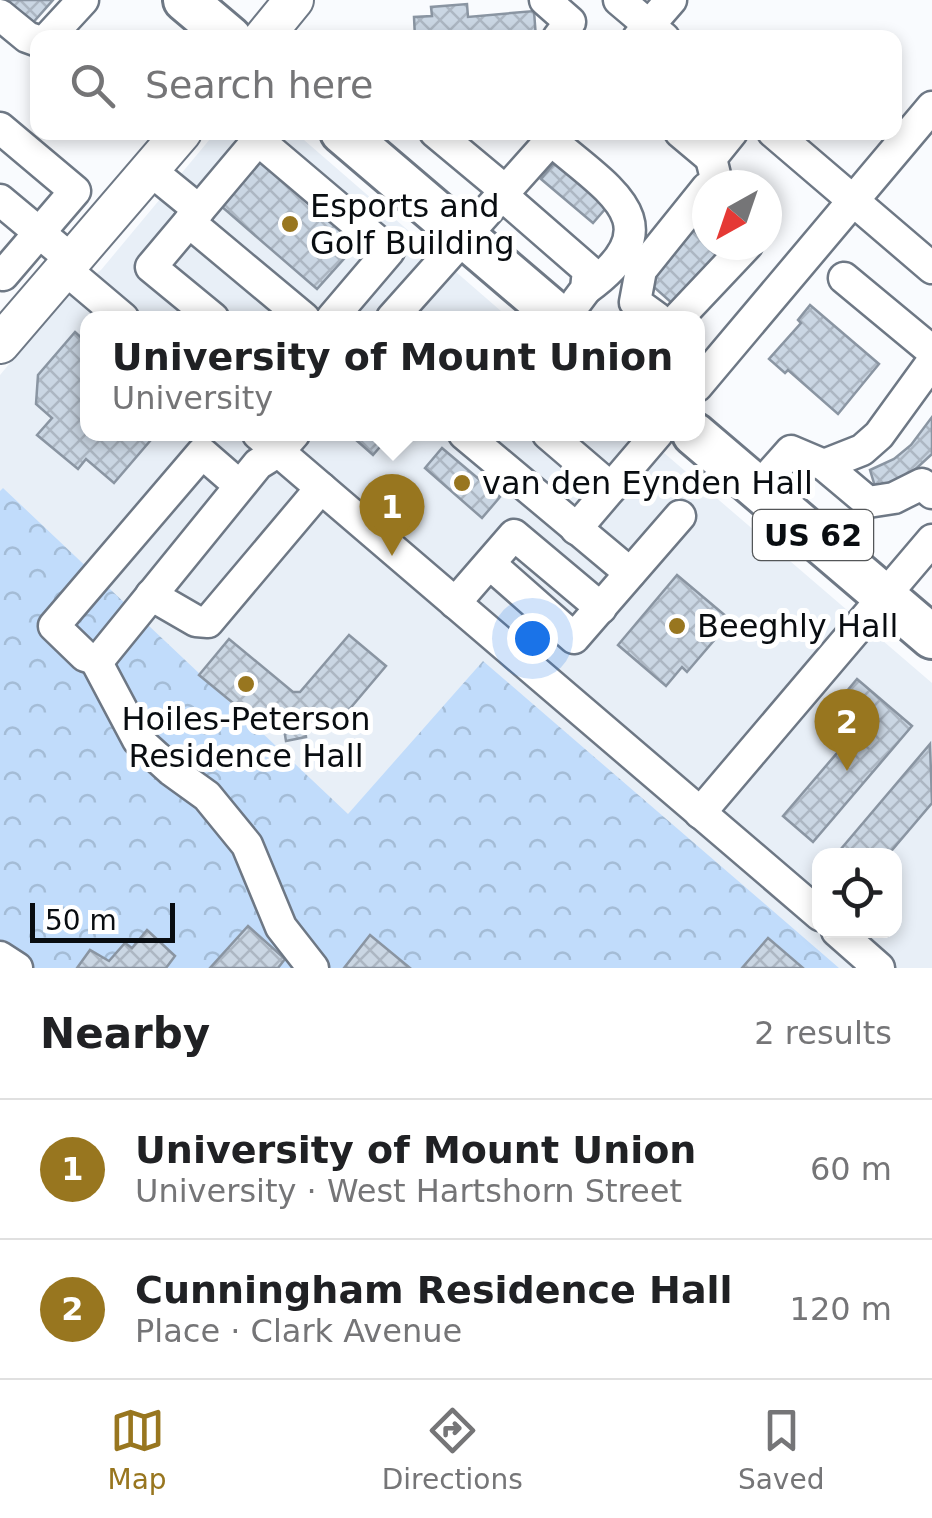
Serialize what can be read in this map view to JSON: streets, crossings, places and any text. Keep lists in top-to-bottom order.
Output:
{
  "streets": {
    "highway": ["US 62"]
  },
  "places": [
    "Esports and Golf Building",
    "van den Eynden Hall",
    "Beeghly Hall",
    "Hoiles-Peterson Residence Hall"
  ],
  "scale_bar": "50 m",
  "north": "bottom left",
  "page": {
    "search": "Search here",
    "popup": ["University of Mount Union", "University"],
    "pins": ["1", "2"],
    "scale": "50 m",
    "heading": ["Nearby", "2 results"],
    "list": [
      {
        "mark": "1",
        "name": "University of Mount Union",
        "note": "University · West Hartshorn Street",
        "value": "60 m"
      },
      {
        "mark": "2",
        "name": "Cunningham Residence Hall",
        "note": "Place · Clark Avenue",
        "value": "120 m"
      }
    ],
    "nav": ["Map", "Directions", "Saved"]
  }
}
